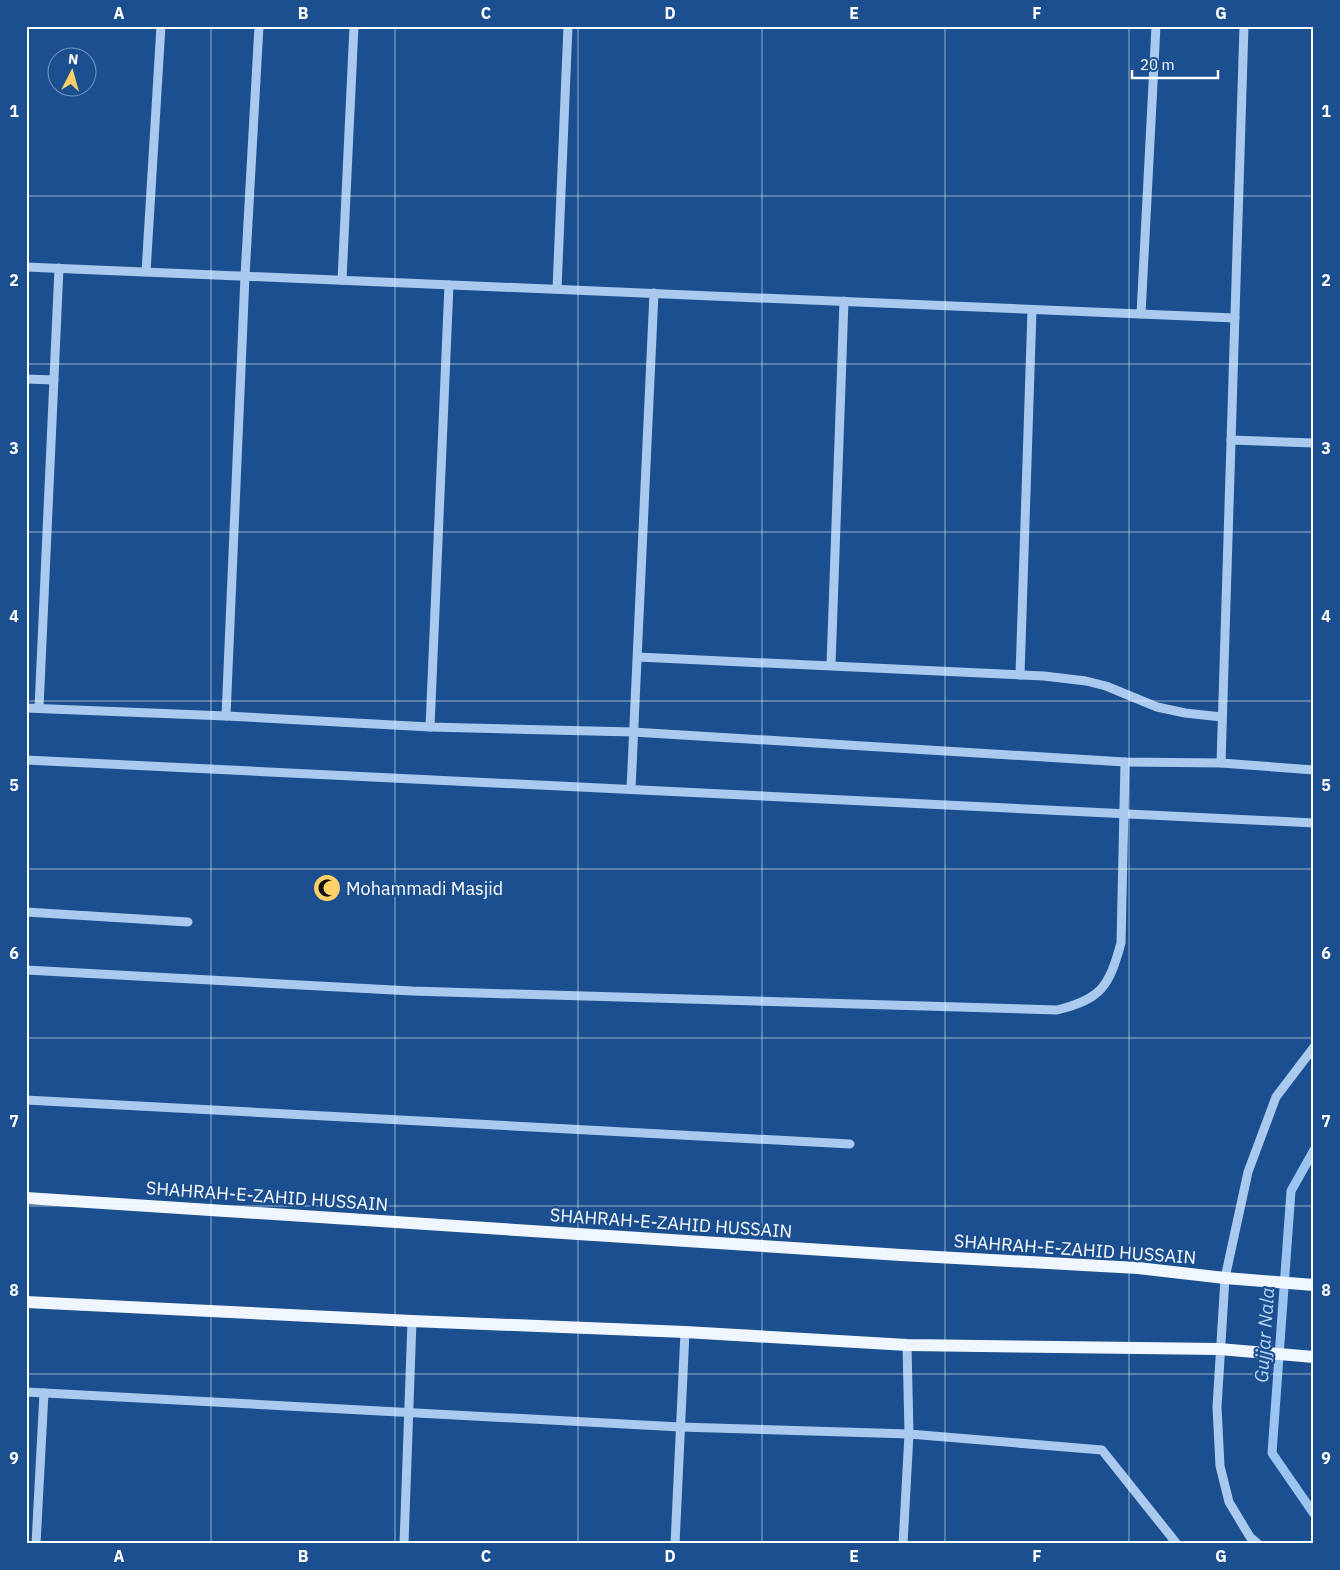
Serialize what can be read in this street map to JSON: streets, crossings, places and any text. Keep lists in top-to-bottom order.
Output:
{
  "streets": {
    "main road": ["SHAHRAH-E-ZAHID HUSSAIN"]
  },
  "water": ["Gujjar Nala"],
  "places": {
    "mosque": ["Mohammadi Masjid"]
  },
  "scale_bar": "20 m",
  "north": "top",
  "grid": {
    "columns": [
      "A",
      "B",
      "C",
      "D",
      "E",
      "F",
      "G"
    ],
    "rows": [
      "1",
      "2",
      "3",
      "4",
      "5",
      "6",
      "7",
      "8",
      "9"
    ]
  }
}
